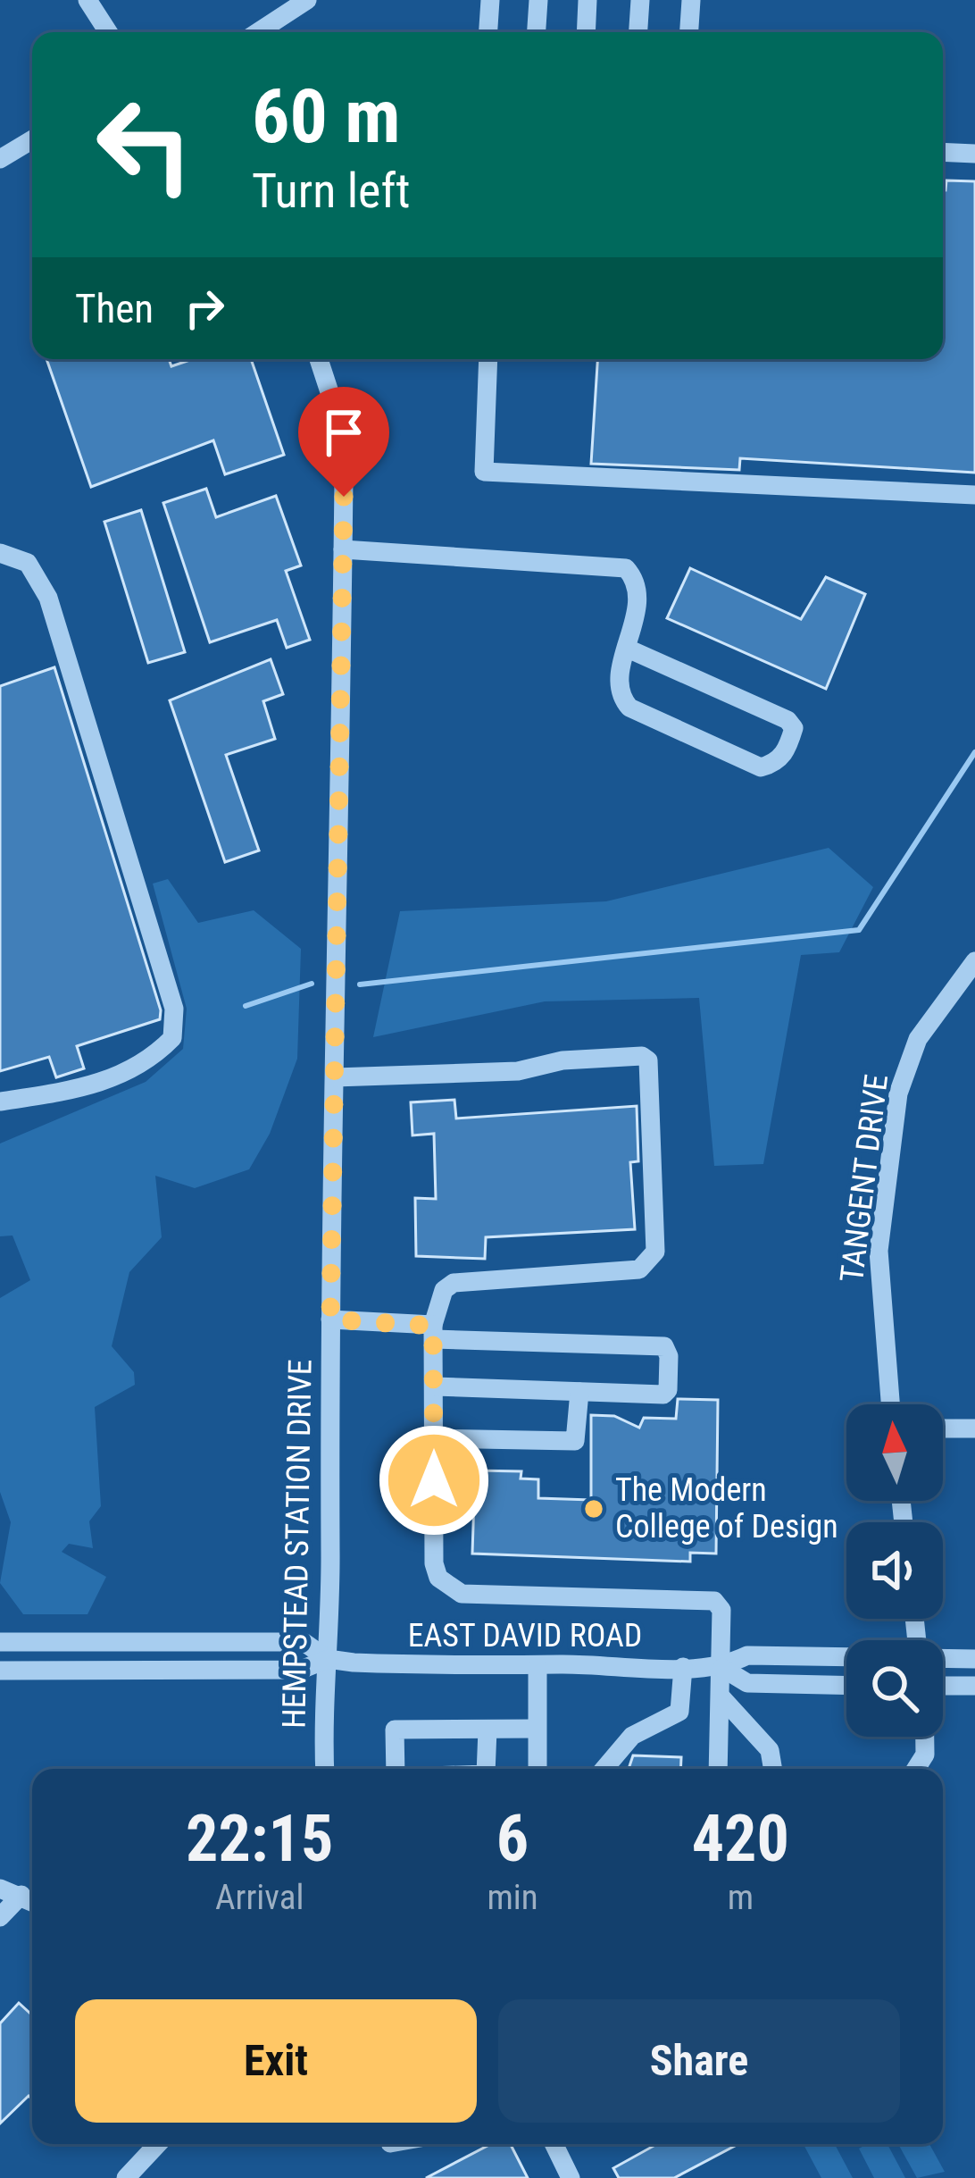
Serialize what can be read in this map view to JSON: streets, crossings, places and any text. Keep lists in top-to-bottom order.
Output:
{
  "streets": {
    "street": ["TANGENT DRIVE", "HEMPSTEAD STATION DRIVE", "EAST DAVID ROAD"]
  },
  "crossings": [
    ["HEMPSTEAD STATION DRIVE", "EAST DAVID ROAD"]
  ],
  "places": ["The Modern College of Design"],
  "north": "top",
  "page": {
    "turn": ["60 m", "Turn left"],
    "then": "Then",
    "eta": [
      "22:15",
      "Arrival",
      "6",
      "min",
      "420",
      "m"
    ],
    "buttons": ["Exit", "Share"]
  }
}
